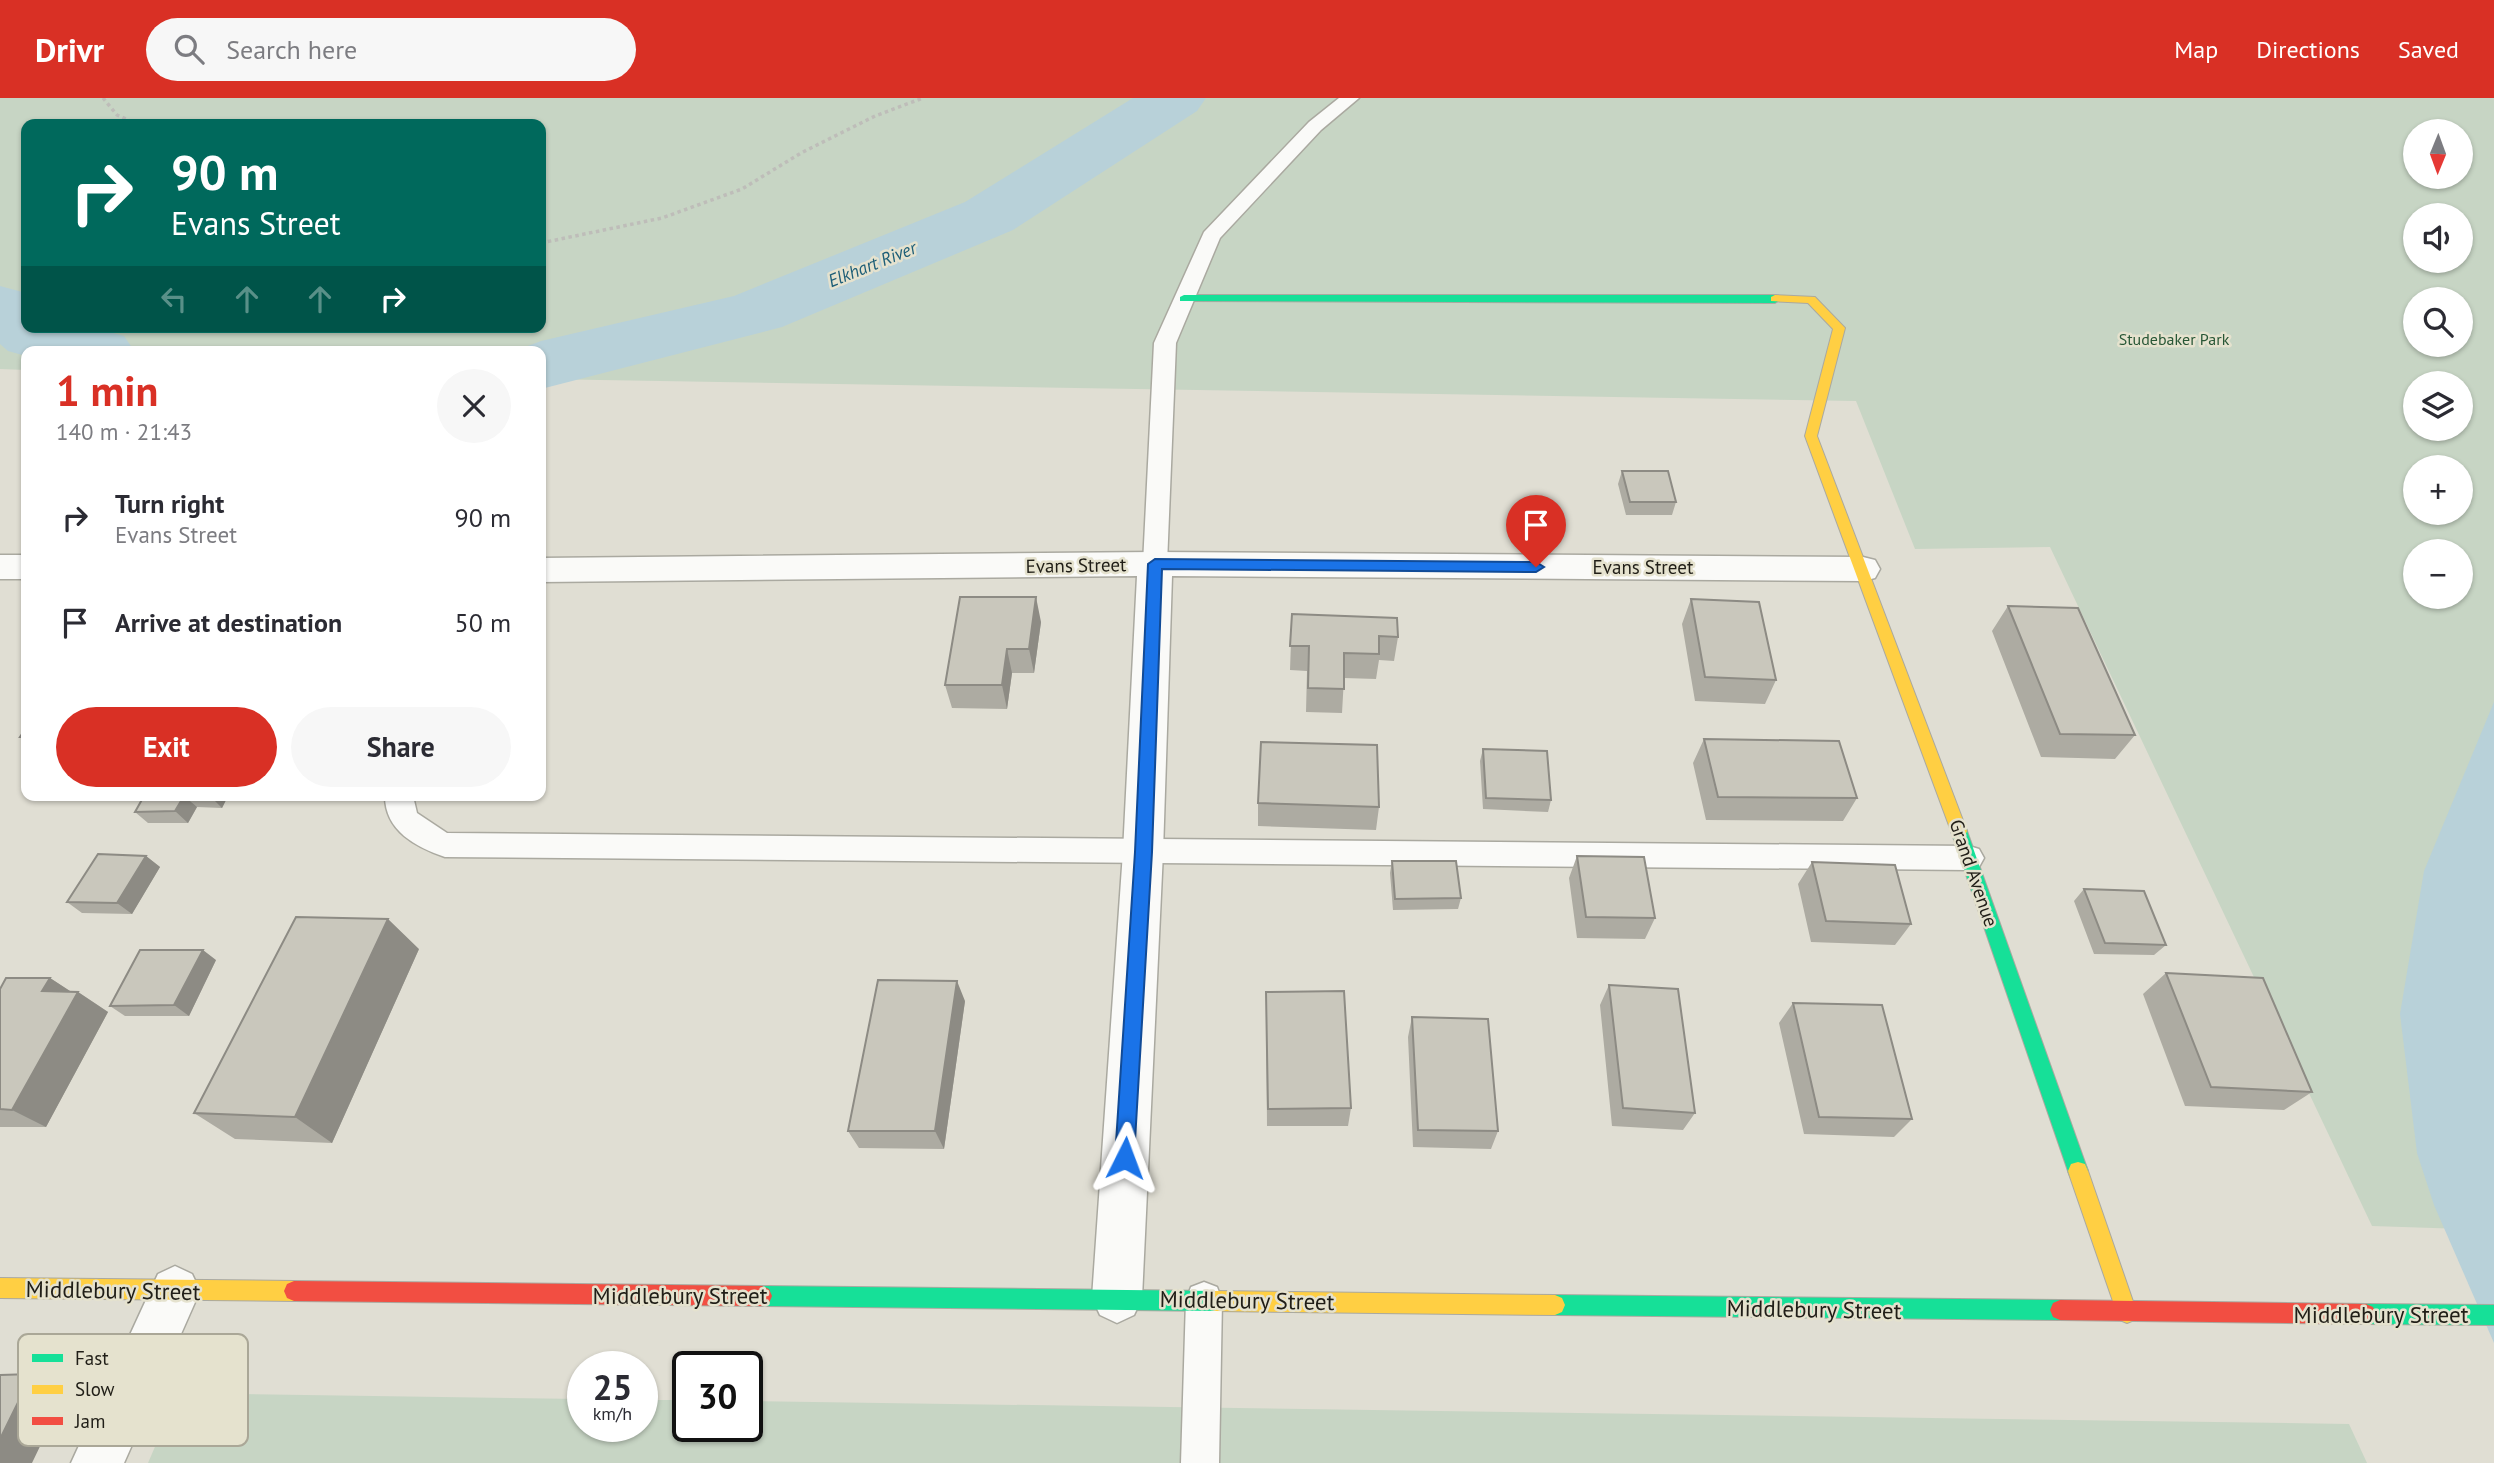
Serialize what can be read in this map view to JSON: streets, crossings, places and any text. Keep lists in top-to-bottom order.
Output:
{
  "streets": {
    "street": ["Evans Street", "Grand Avenue", "Middlebury Street"]
  },
  "crossings": [
    ["Evans Street", "Grand Avenue"],
    ["Grand Avenue", "Middlebury Street"]
  ],
  "water": ["Elkhart River"],
  "parks": ["Studebaker Park"],
  "legend": ["Fast", "Slow", "Jam"],
  "north": "bottom",
  "page": {
    "header": "Drivr",
    "search": "Search here",
    "nav": ["Map", "Directions", "Saved"],
    "map_buttons": ["+", "−"],
    "turn": ["90 m", "Evans Street"],
    "heading": ["1 min", "140 m · 21:43"],
    "list": [
      {
        "name": "Turn right",
        "note": "Evans Street",
        "value": "90 m"
      },
      {
        "name": "Arrive at destination",
        "value": "50 m"
      }
    ],
    "buttons": ["Exit", "Share"],
    "speed": "25 km/h",
    "limit": "30"
  }
}
